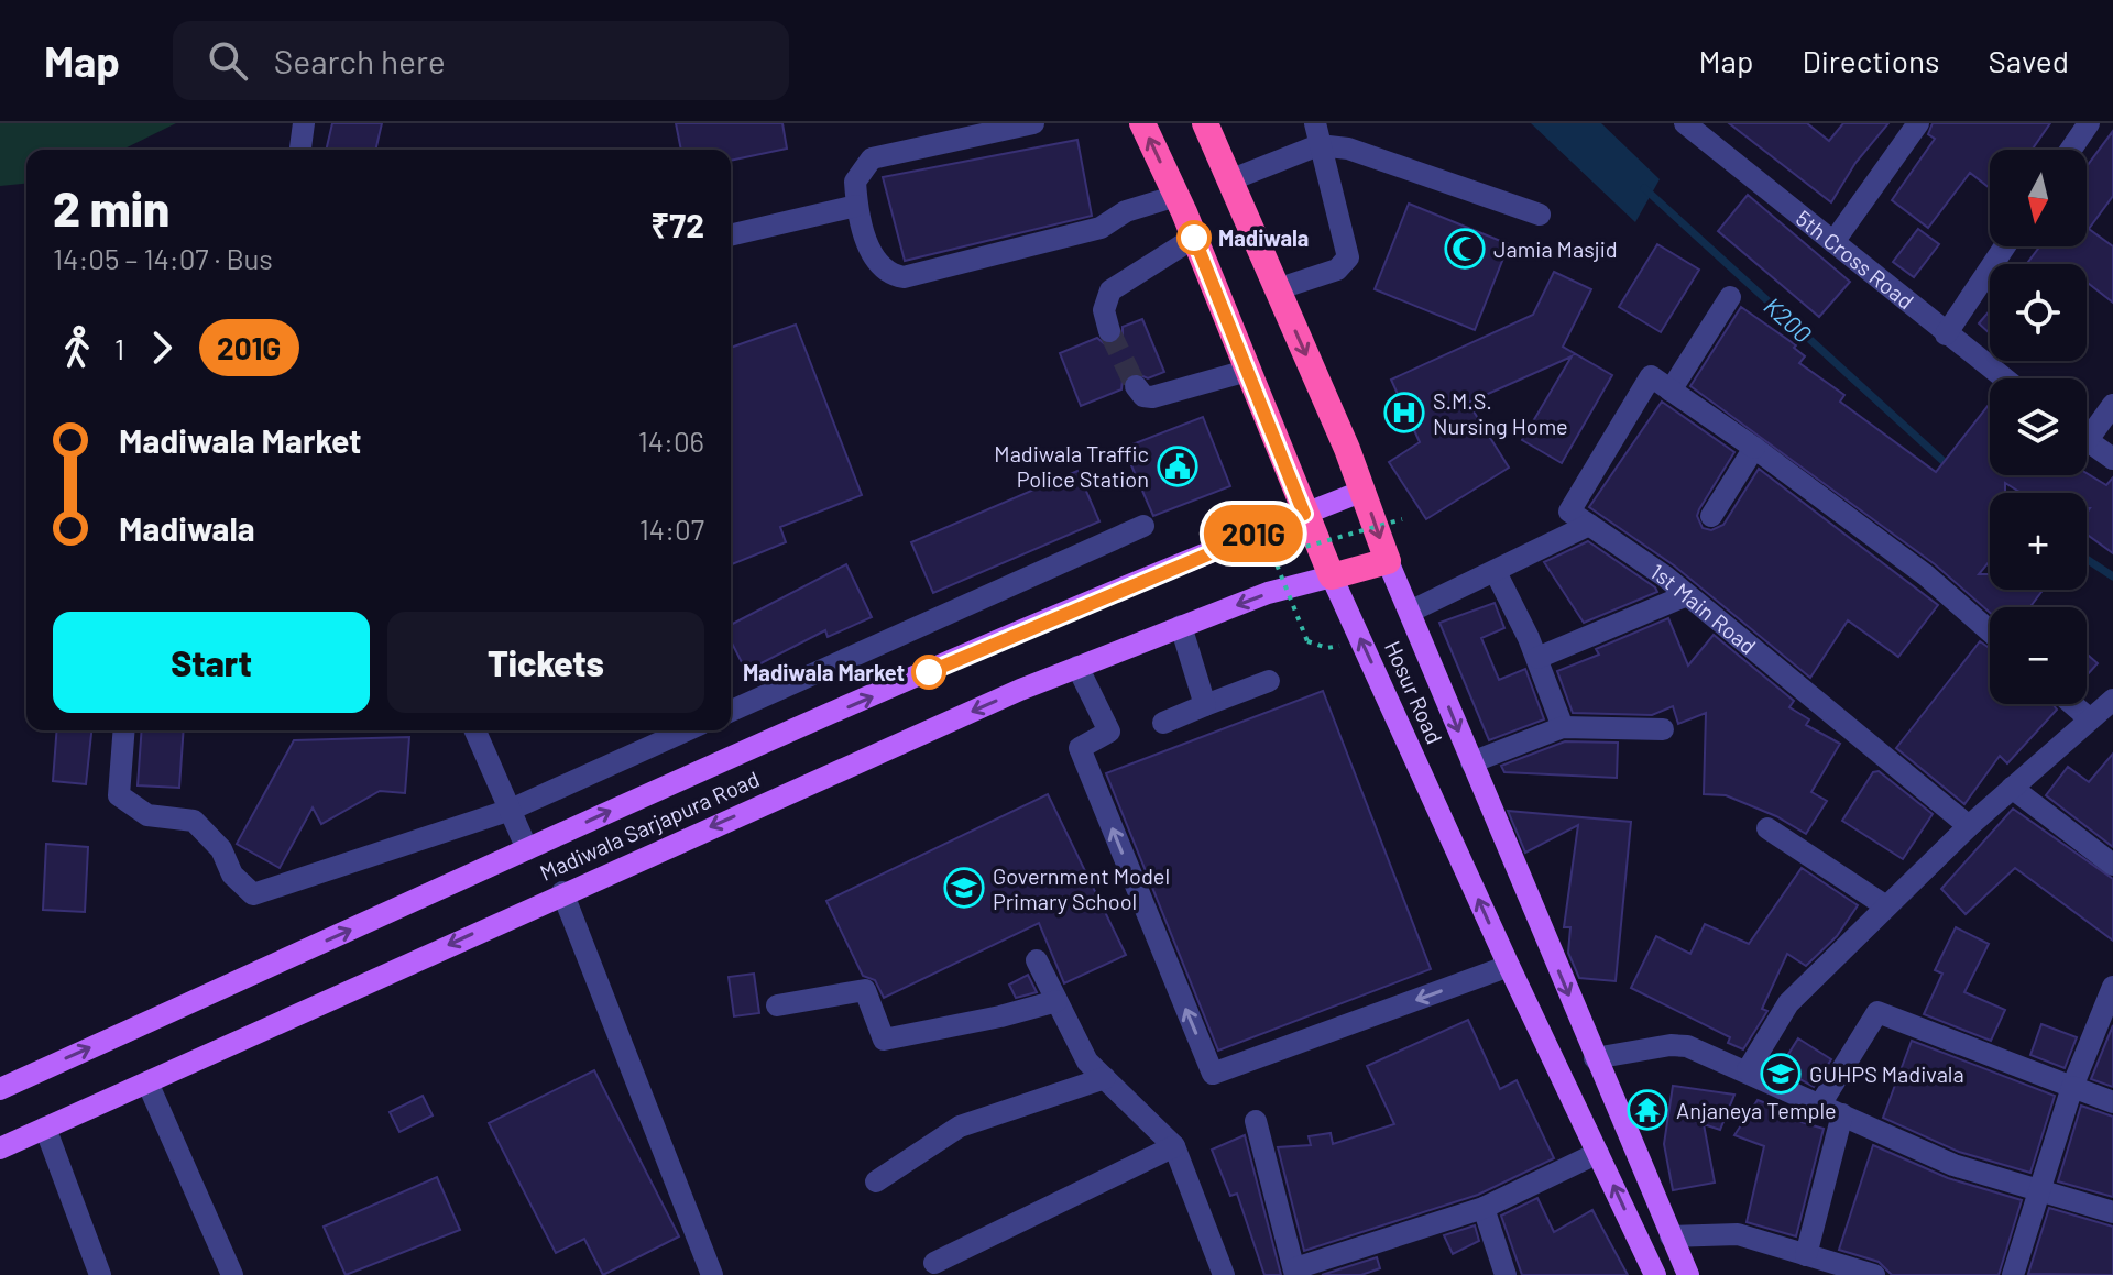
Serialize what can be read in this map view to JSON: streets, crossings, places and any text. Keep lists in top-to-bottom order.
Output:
{
  "streets": {
    "highway": ["Hosur Road"],
    "main road": ["Madiwala Sarjapura Road"],
    "street": ["5th Cross Road", "1st Main Road"]
  },
  "crossings": [
    ["Hosur Road", "Madiwala Sarjapura Road"]
  ],
  "water": ["K200"],
  "places": {
    "other": ["Madiwala", "Madiwala Market"],
    "mosque": ["Jamia Masjid"],
    "hospital": ["S.M.S. Nursing Home"],
    "public building": ["Madiwala Traffic Police Station"],
    "school or university": ["Government Model Primary School", "GUHPS Madivala"],
    "temple": ["Anjaneya Temple"]
  },
  "lines": ["bus line 201G"],
  "north": "bottom",
  "page": {
    "header": "Map",
    "search": "Search here",
    "nav": ["Map", "Directions", "Saved"],
    "on_map": "201G",
    "map_buttons": ["+", "−"],
    "heading": ["2 min", "14:05 – 14:07 · Bus", "₹72"],
    "legs": ["1", "201G"],
    "list": [
      {
        "name": "Madiwala Market",
        "value": "14:06"
      },
      {
        "name": "Madiwala",
        "value": "14:07"
      }
    ],
    "buttons": ["Start", "Tickets"]
  }
}
